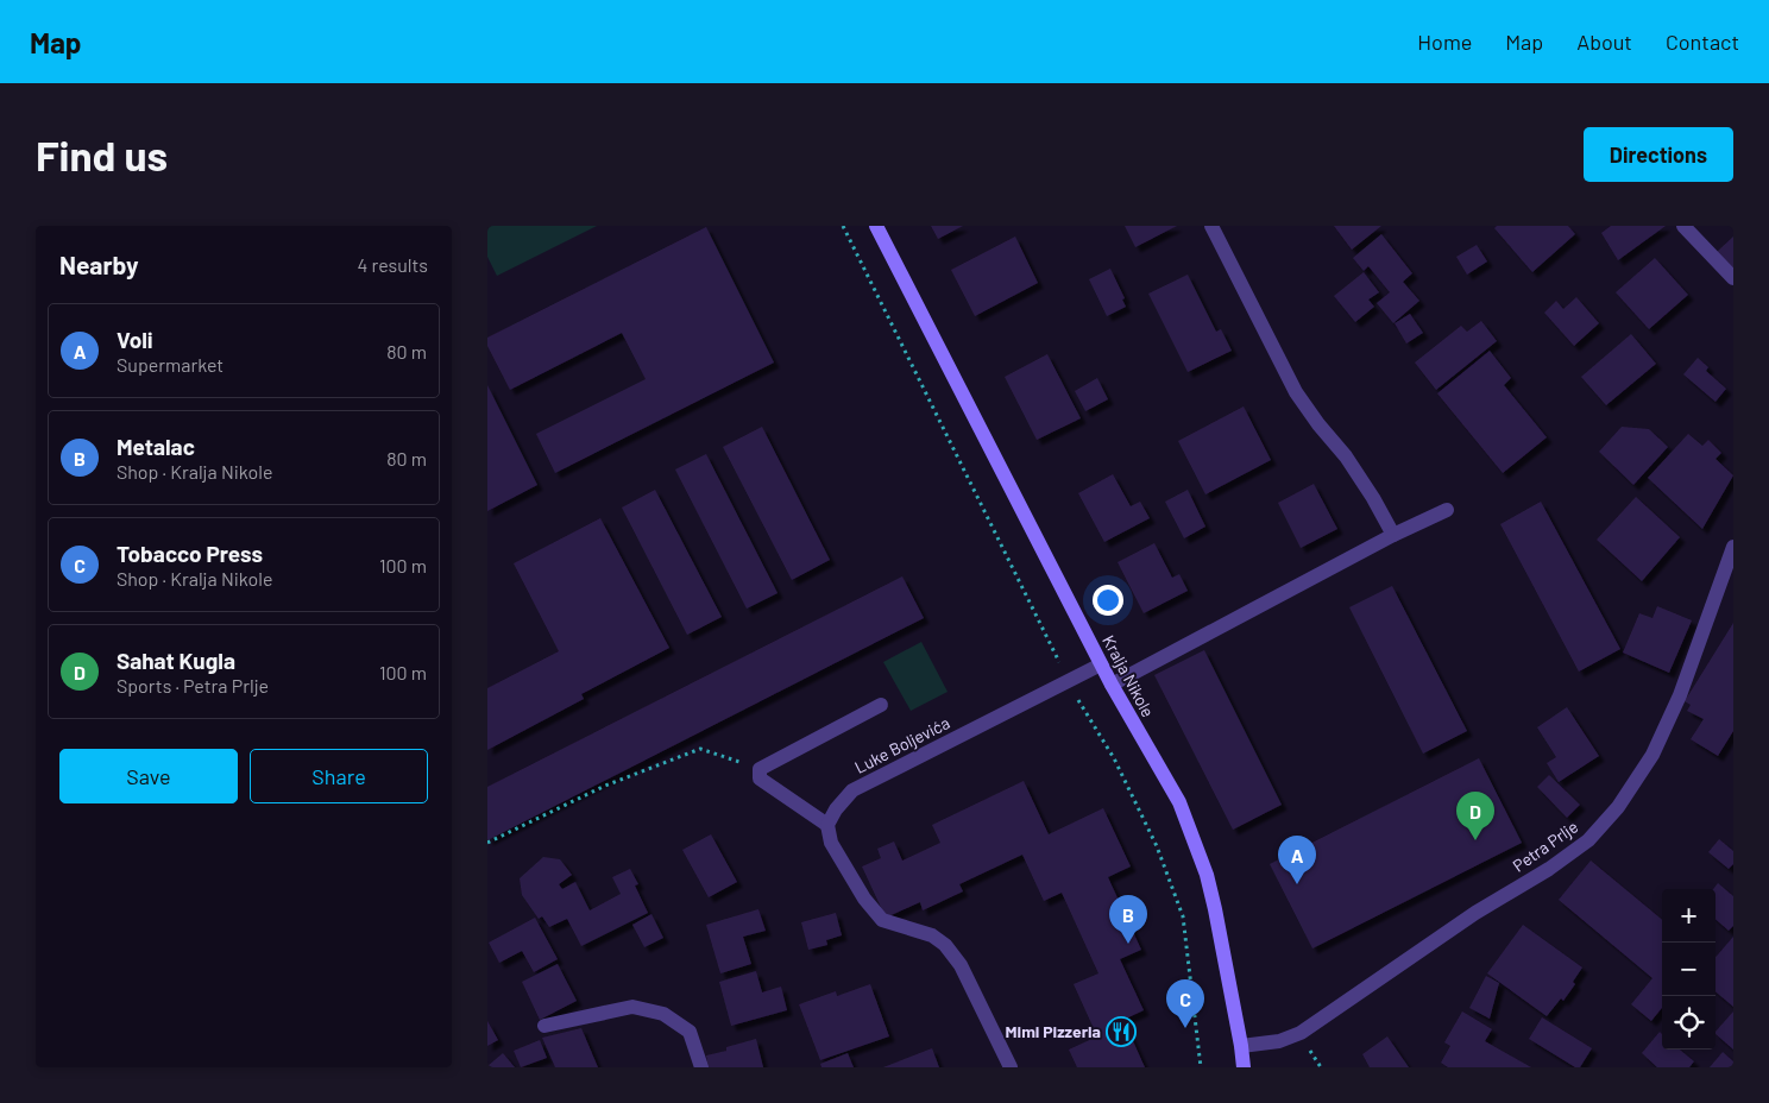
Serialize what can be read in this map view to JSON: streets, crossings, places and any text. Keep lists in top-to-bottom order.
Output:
{
  "streets": {
    "street": ["Kralja Nikole", "Luke Boljevića", "Petra Prlje"]
  },
  "crossings": [
    ["Kralja Nikole", "Luke Boljevića"],
    ["Kralja Nikole", "Petra Prlje"]
  ],
  "places": {
    "restaurant": ["Mimi Pizzeria"]
  },
  "page": {
    "header": "Map",
    "nav": [
      "Home",
      "Map",
      "About",
      "Contact"
    ],
    "buttons": [
      "Directions",
      ["Save", "Share"]
    ],
    "title": "Find us",
    "heading": ["Nearby", "4 results"],
    "list": [
      {
        "mark": "A",
        "name": "Voli",
        "note": "Supermarket",
        "value": "80 m"
      },
      {
        "mark": "B",
        "name": "Metalac",
        "note": "Shop · Kralja Nikole",
        "value": "80 m"
      },
      {
        "mark": "C",
        "name": "Tobacco Press",
        "note": "Shop · Kralja Nikole",
        "value": "100 m"
      },
      {
        "mark": "D",
        "name": "Sahat Kugla",
        "note": "Sports · Petra Prlje",
        "value": "100 m"
      }
    ],
    "pins": [
      "D",
      "A",
      "B",
      "C"
    ],
    "map_buttons": ["+", "−"]
  }
}
